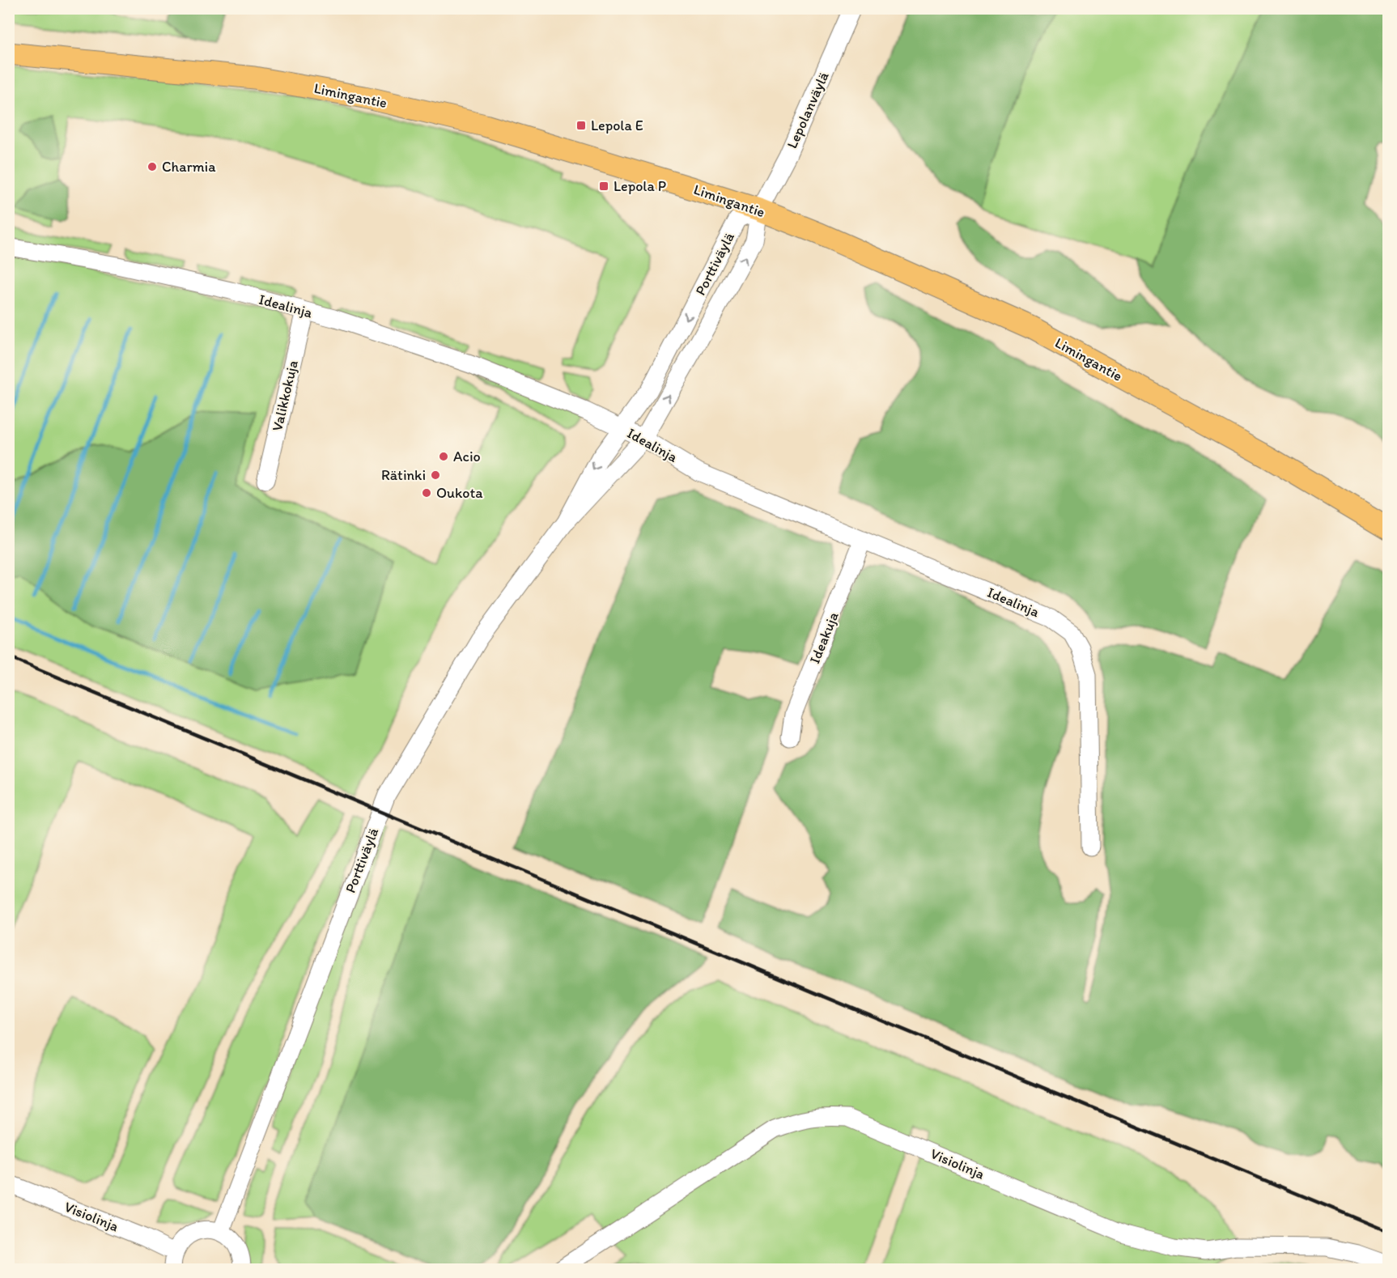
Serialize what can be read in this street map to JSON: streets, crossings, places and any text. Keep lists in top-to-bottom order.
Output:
{
  "streets": {
    "main road": ["Limingantie"],
    "street": [
      "Lepolanväylä",
      "Porttiväylä",
      "Idealinja",
      "Valikkokuja",
      "Ideakuja",
      "Visiolinja"
    ]
  },
  "crossings": [
    ["Limingantie", "Lepolanväylä"],
    ["Limingantie", "Porttiväylä"],
    ["Lepolanväylä", "Porttiväylä"],
    ["Porttiväylä", "Idealinja"],
    ["Idealinja", "Valikkokuja"],
    ["Idealinja", "Ideakuja"]
  ],
  "places": {
    "transit": ["Lepola E", "Lepola P"],
    "other": [
      "Charmia",
      "Acio",
      "Rätinki",
      "Oukota"
    ]
  }
}
